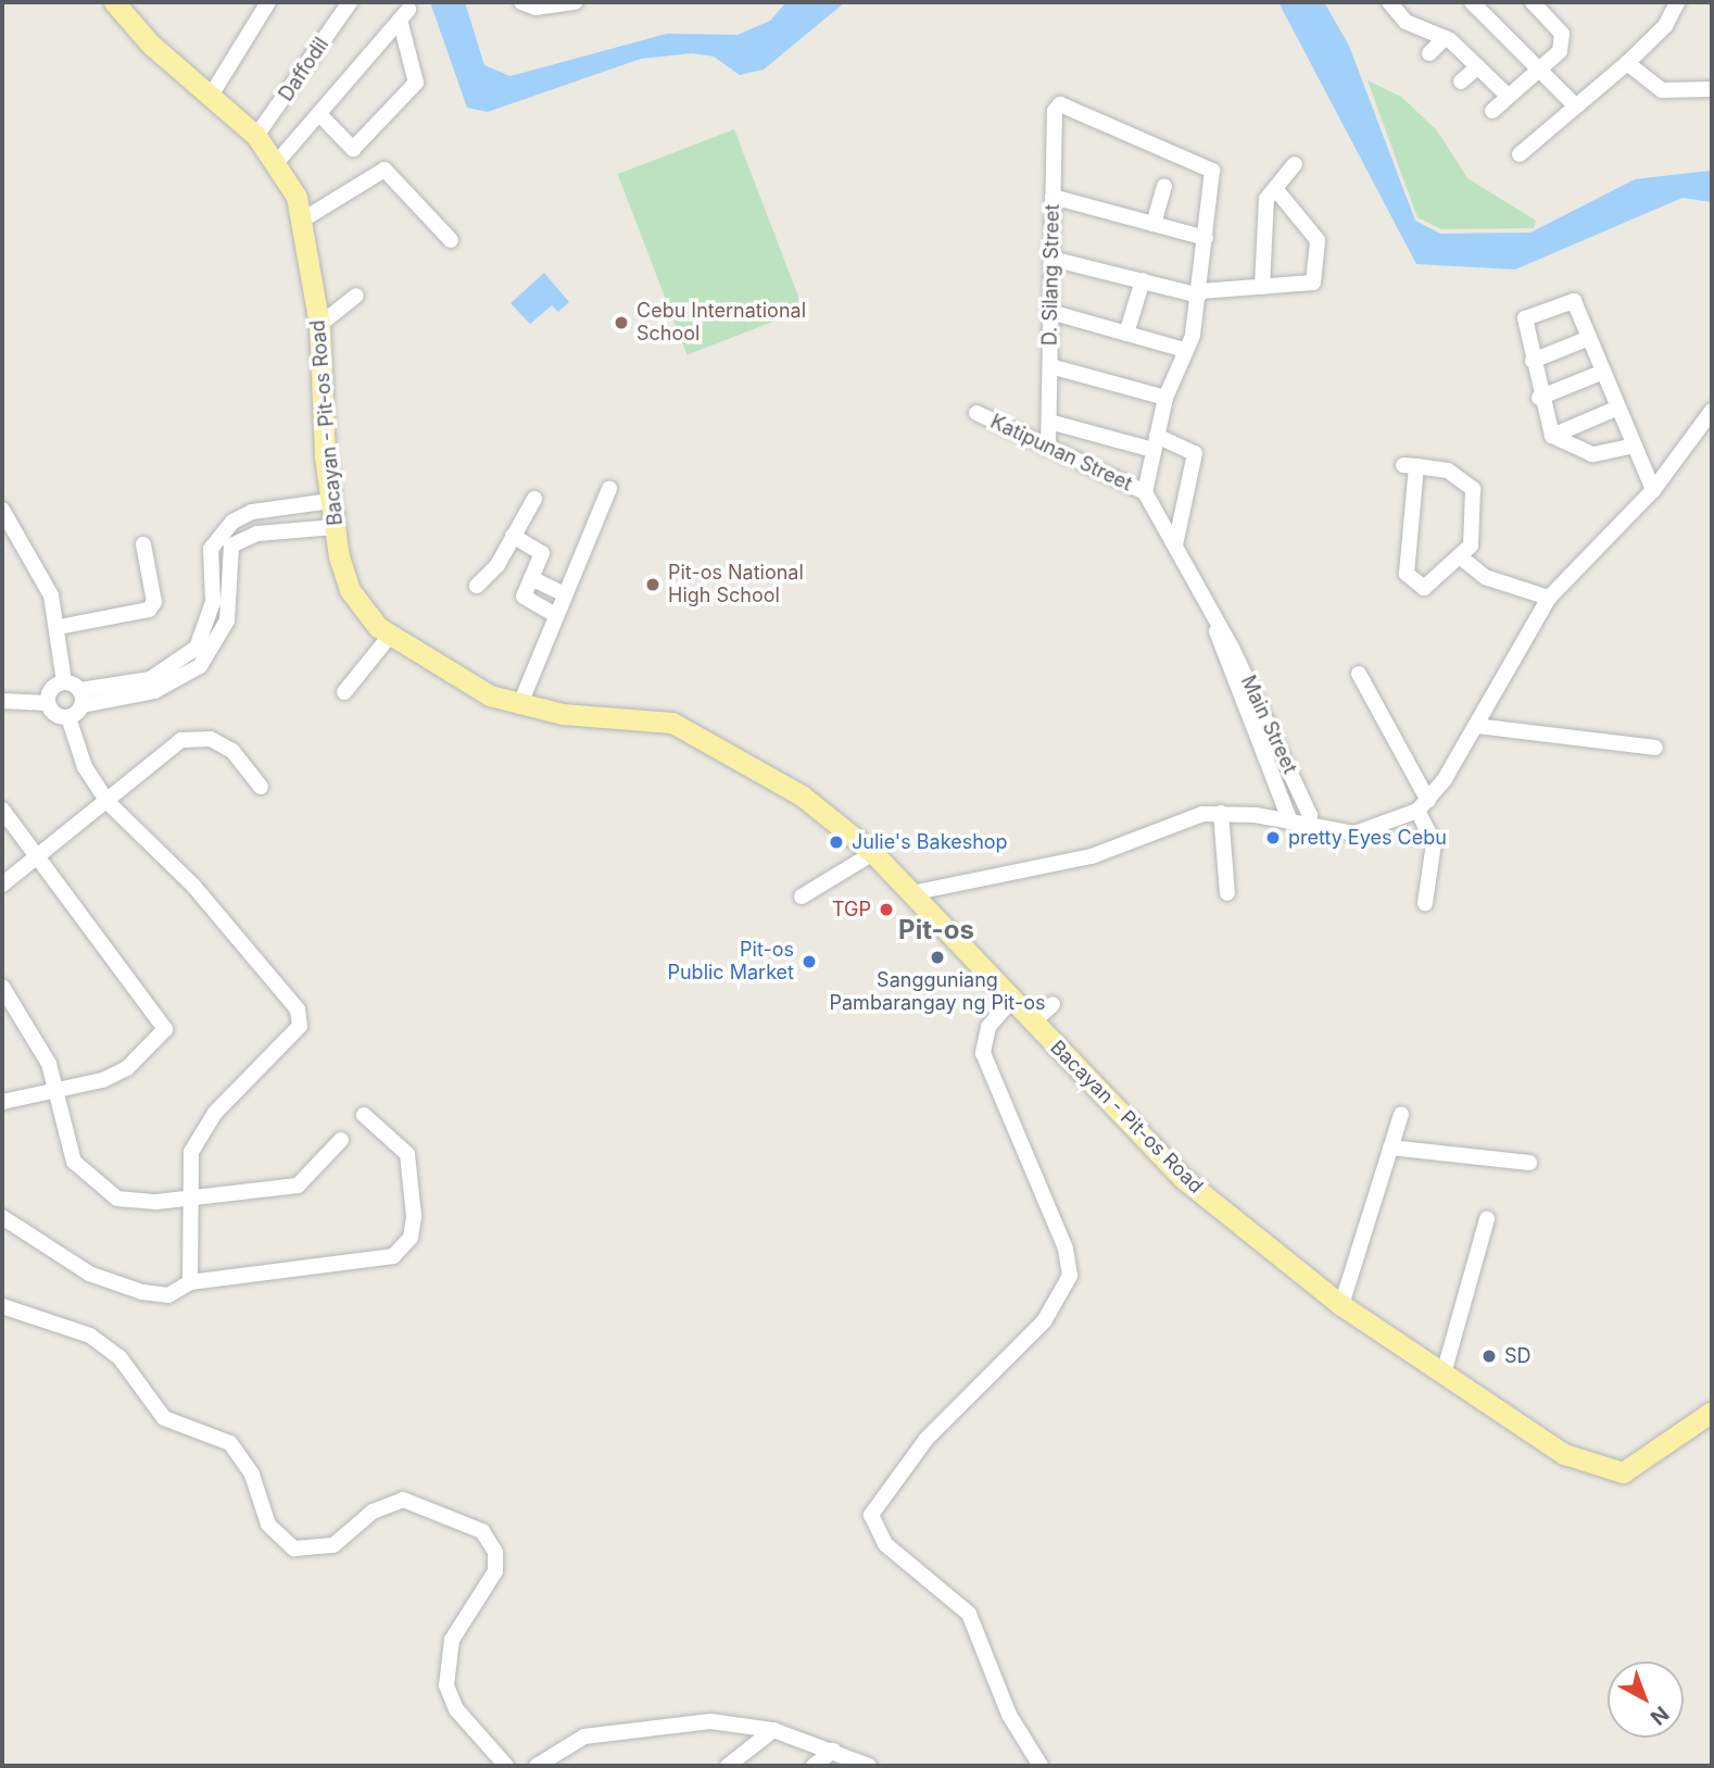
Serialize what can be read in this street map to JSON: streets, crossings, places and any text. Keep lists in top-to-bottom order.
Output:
{
  "streets": {
    "main road": ["Bacayan - Pit-os Road"],
    "street": [
      "Daffodil",
      "D. Silang Street",
      "Katipunan Street",
      "Main Street"
    ]
  },
  "crossings": [
    ["Daffodil", "Bacayan - Pit-os Road"],
    ["D. Silang Street", "Katipunan Street"],
    ["Katipunan Street", "Main Street"]
  ],
  "districts": ["Pit-os"],
  "places": [
    "Cebu International School",
    "Pit-os National High School",
    "pretty Eyes Cebu",
    "Julie's Bakeshop",
    "TGP",
    "Sangguniang Pambarangay ng Pit-os",
    "Pit-os Public Market",
    "SD"
  ],
  "north": "bottom right"
}
